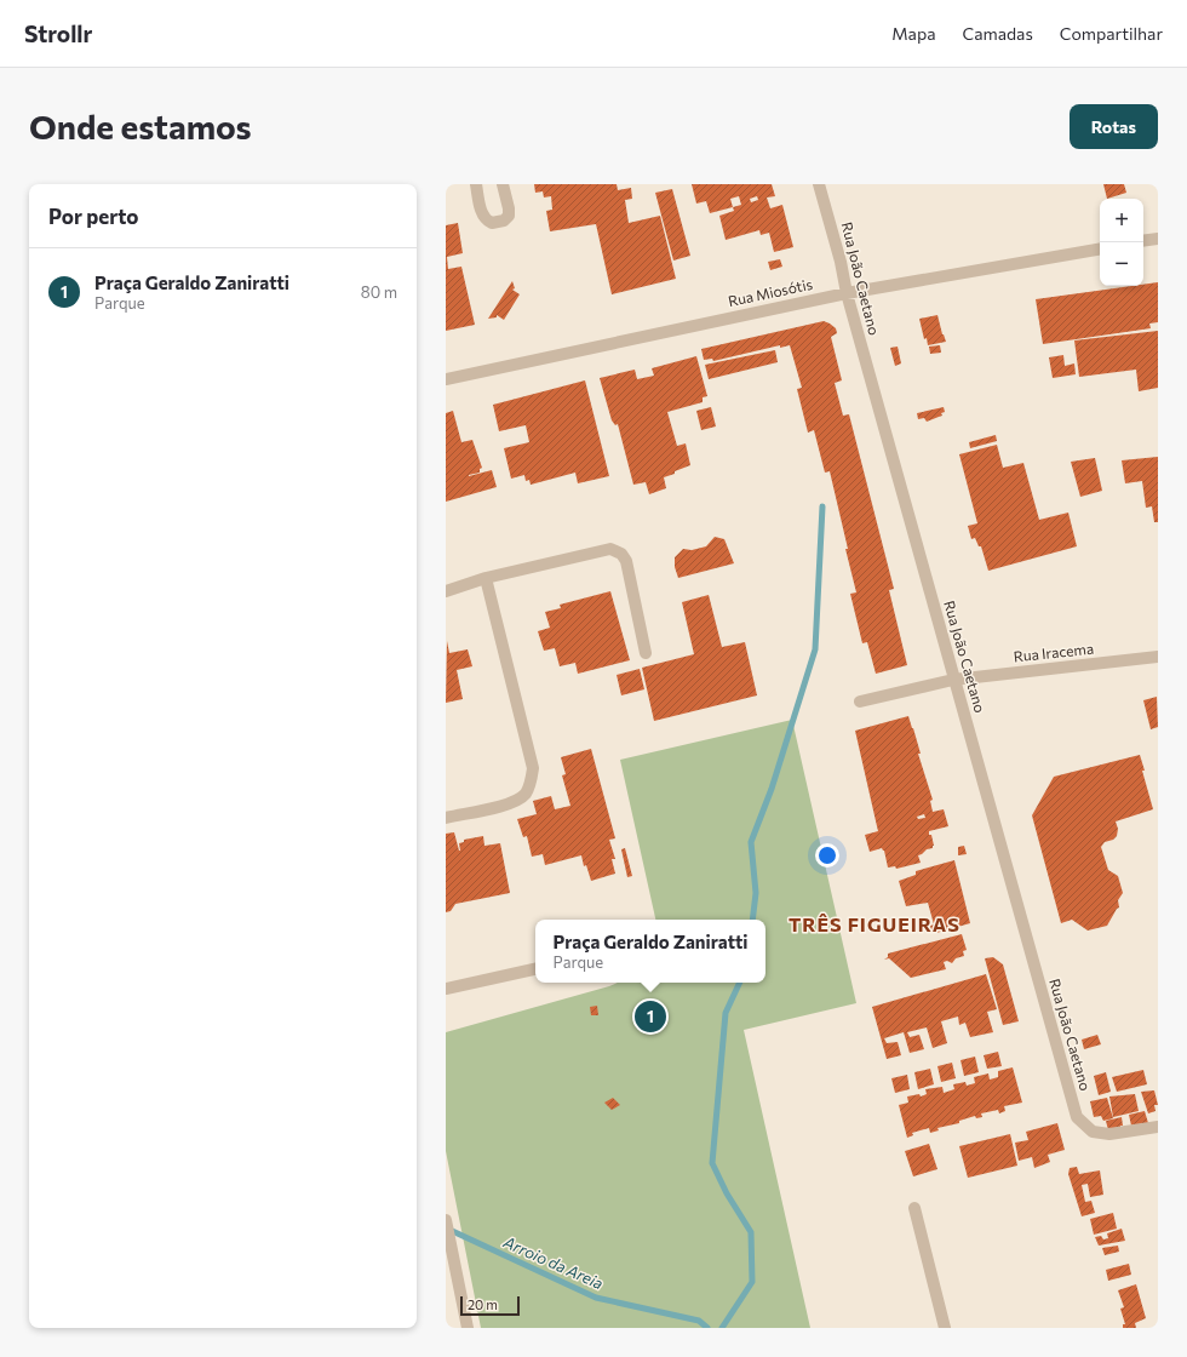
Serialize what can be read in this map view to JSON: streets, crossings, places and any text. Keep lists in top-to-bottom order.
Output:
{
  "streets": {
    "street": ["Rua João Caetano", "Rua Miosótis", "Rua Iracema"]
  },
  "crossings": [
    ["Rua João Caetano", "Rua Miosótis"],
    ["Rua João Caetano", "Rua Iracema"]
  ],
  "districts": ["TRÊS FIGUEIRAS"],
  "water": ["Arroio da Areia"],
  "scale_bar": "20 m",
  "page": {
    "header": "Strollr",
    "nav": ["Mapa", "Camadas", "Compartilhar"],
    "buttons": "Rotas",
    "title": "Onde estamos",
    "heading": "Por perto",
    "map_buttons": ["+", "−"],
    "list": [
      {
        "mark": "1",
        "name": "Praça Geraldo Zaniratti",
        "note": "Parque",
        "value": "80 m"
      }
    ],
    "popup": ["Praça Geraldo Zaniratti", "Parque"],
    "pins": "1",
    "scale": "20 m"
  }
}
